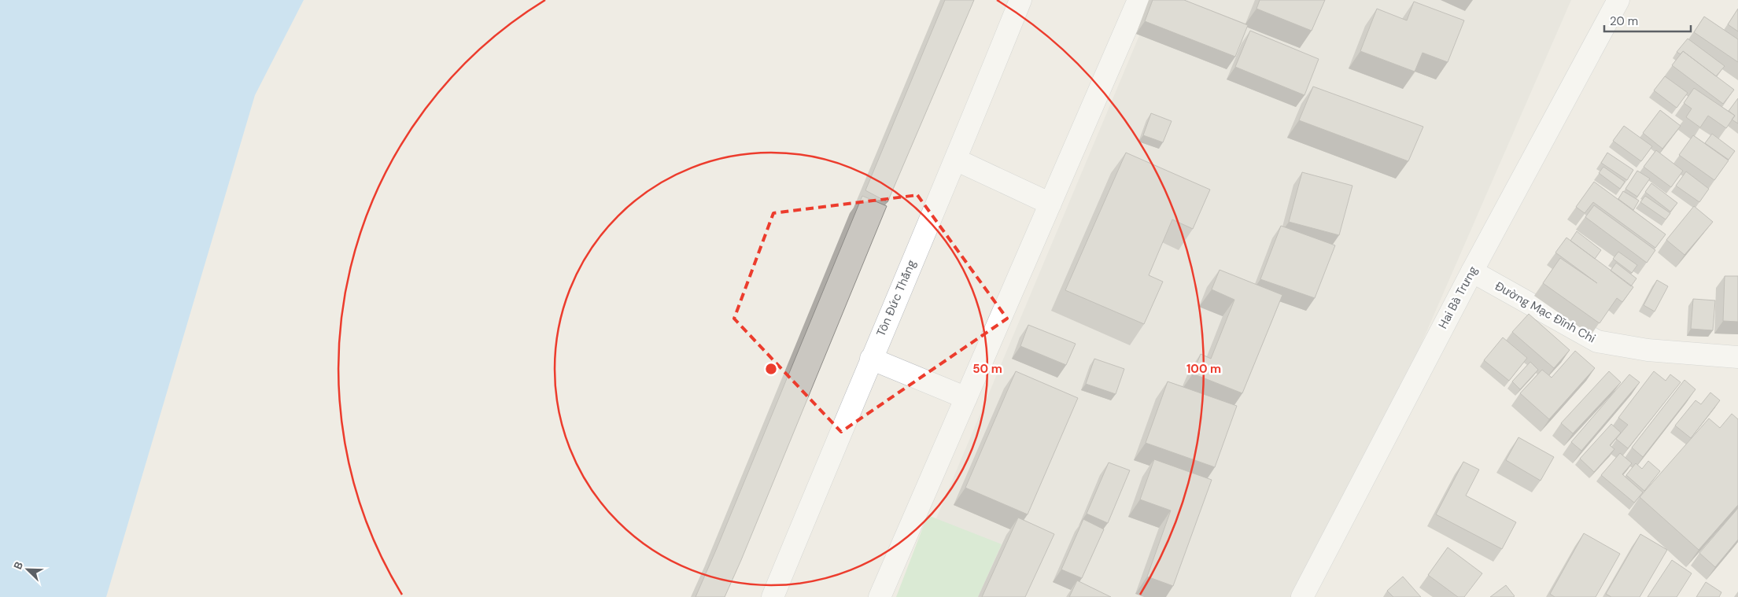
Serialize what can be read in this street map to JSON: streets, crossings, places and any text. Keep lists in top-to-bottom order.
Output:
{
  "streets": {
    "street": ["Hai Bà Trưng", "Tôn Đức Thắng", "Đường Mạc Đĩnh Chi"]
  },
  "crossings": [
    ["Hai Bà Trưng", "Đường Mạc Đĩnh Chi"]
  ],
  "scale_bar": "20 m",
  "north": "top left",
  "rings": ["50 m", "100 m"]
}
